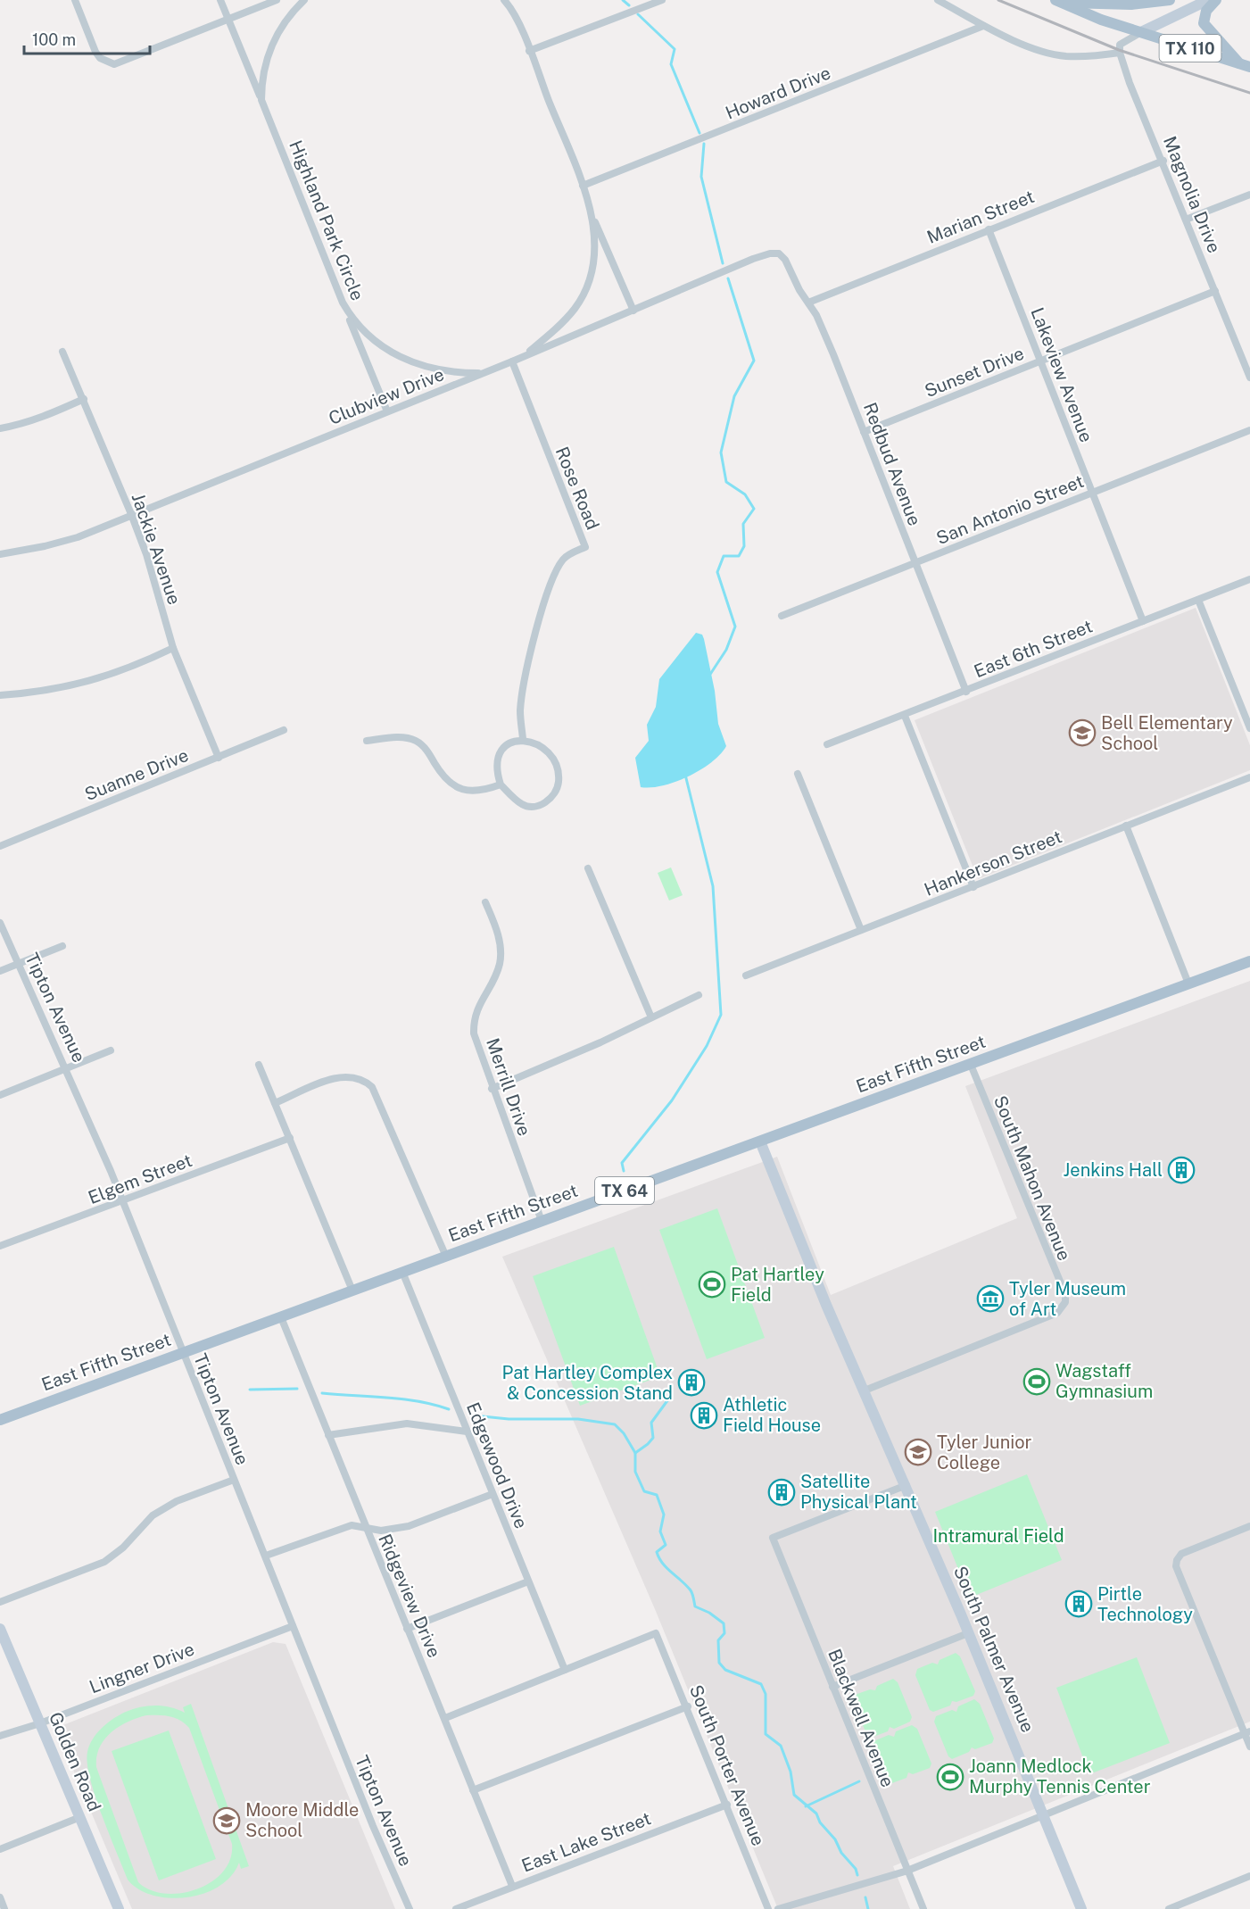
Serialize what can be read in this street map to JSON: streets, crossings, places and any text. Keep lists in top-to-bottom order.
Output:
{
  "streets": {
    "main road": ["TX 110", "East Fifth Street", "TX 64"],
    "street": [
      "Howard Drive",
      "Magnolia Drive",
      "Marian Street",
      "Highland Park Circle",
      "Sunset Drive",
      "Lakeview Avenue",
      "Clubview Drive",
      "Redbud Avenue",
      "Rose Road",
      "San Antonio Street",
      "Jackie Avenue",
      "East 6th Street",
      "Suanne Drive",
      "Hankerson Street",
      "Tipton Avenue",
      "Merrill Drive",
      "South Mahon Avenue",
      "Elgem Street",
      "Edgewood Drive",
      "Ridgeview Drive",
      "South Palmer Avenue",
      "Lingner Drive",
      "Blackwell Avenue",
      "Golden Road",
      "South Porter Avenue",
      "East Lake Street"
    ]
  },
  "crossings": [
    ["Magnolia Drive", "Marian Street"],
    ["Magnolia Drive", "Sunset Drive"],
    ["Marian Street", "Lakeview Avenue"],
    ["Marian Street", "Redbud Avenue"],
    ["Highland Park Circle", "Clubview Drive"],
    ["Sunset Drive", "Lakeview Avenue"],
    ["Sunset Drive", "Redbud Avenue"],
    ["Lakeview Avenue", "San Antonio Street"],
    ["Lakeview Avenue", "East 6th Street"],
    ["Clubview Drive", "Redbud Avenue"],
    ["Clubview Drive", "Rose Road"],
    ["Clubview Drive", "Jackie Avenue"],
    ["Redbud Avenue", "San Antonio Street"],
    ["Redbud Avenue", "East 6th Street"],
    ["Jackie Avenue", "Suanne Drive"],
    ["Tipton Avenue", "East Fifth Street"],
    ["Tipton Avenue", "Elgem Street"],
    ["Tipton Avenue", "Lingner Drive"],
    ["East Fifth Street", "Merrill Drive"],
    ["East Fifth Street", "South Mahon Avenue"],
    ["East Fifth Street", "Edgewood Drive"],
    ["East Fifth Street", "Ridgeview Drive"],
    ["East Fifth Street", "South Palmer Avenue"],
    ["South Mahon Avenue", "South Palmer Avenue"],
    ["Edgewood Drive", "South Porter Avenue"],
    ["Ridgeview Drive", "East Lake Street"],
    ["South Palmer Avenue", "Blackwell Avenue"],
    ["Lingner Drive", "Golden Road"],
    ["South Porter Avenue", "East Lake Street"]
  ],
  "parks": ["Intramural Field"],
  "places": {
    "school or university": ["Bell Elementary School", "Tyler Junior College", "Moore Middle School"],
    "building": [
      "Jenkins Hall",
      "Pat Hartley Complex & Concession Stand",
      "Athletic Field House",
      "Satellite Physical Plant",
      "Pirtle Technology"
    ],
    "sports": ["Pat Hartley Field", "Wagstaff Gymnasium", "Joann Medlock Murphy Tennis Center"],
    "museum": ["Tyler Museum of Art"]
  },
  "scale_bar": "100 m"
}
